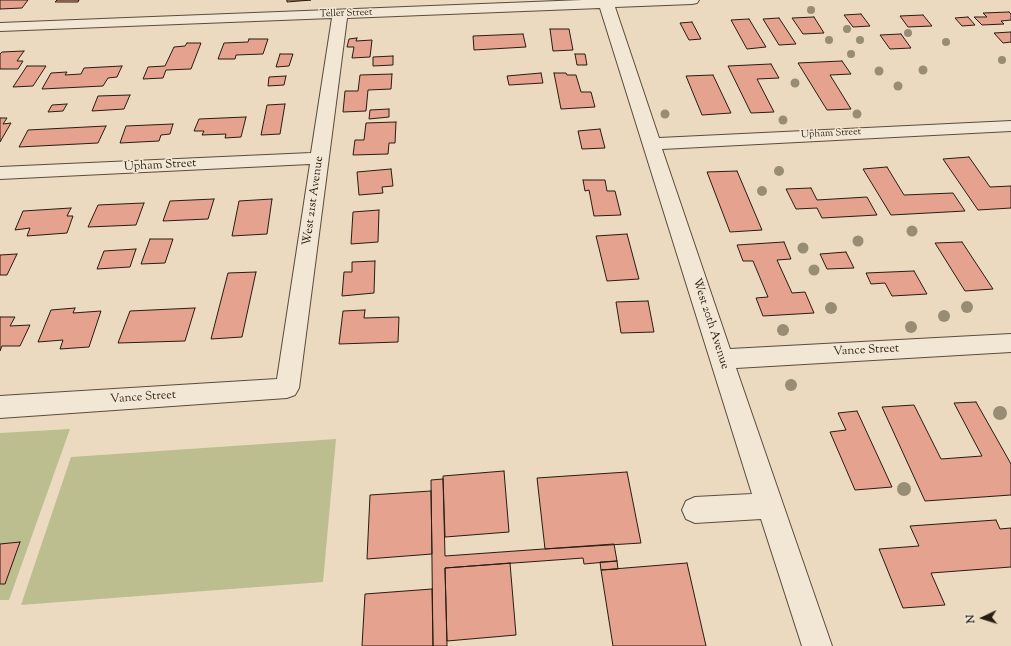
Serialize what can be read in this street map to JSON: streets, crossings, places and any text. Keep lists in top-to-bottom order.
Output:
{
  "streets": {
    "street": [
      "Teller Street",
      "Upham Street",
      "West 21st Avenue",
      "West 20th Avenue",
      "Vance Street"
    ]
  },
  "crossings": [
    ["Teller Street", "West 21st Avenue"],
    ["Teller Street", "West 20th Avenue"],
    ["Upham Street", "West 21st Avenue"],
    ["Upham Street", "West 20th Avenue"],
    ["West 21st Avenue", "Vance Street"],
    ["West 20th Avenue", "Vance Street"]
  ],
  "north": "left"
}
